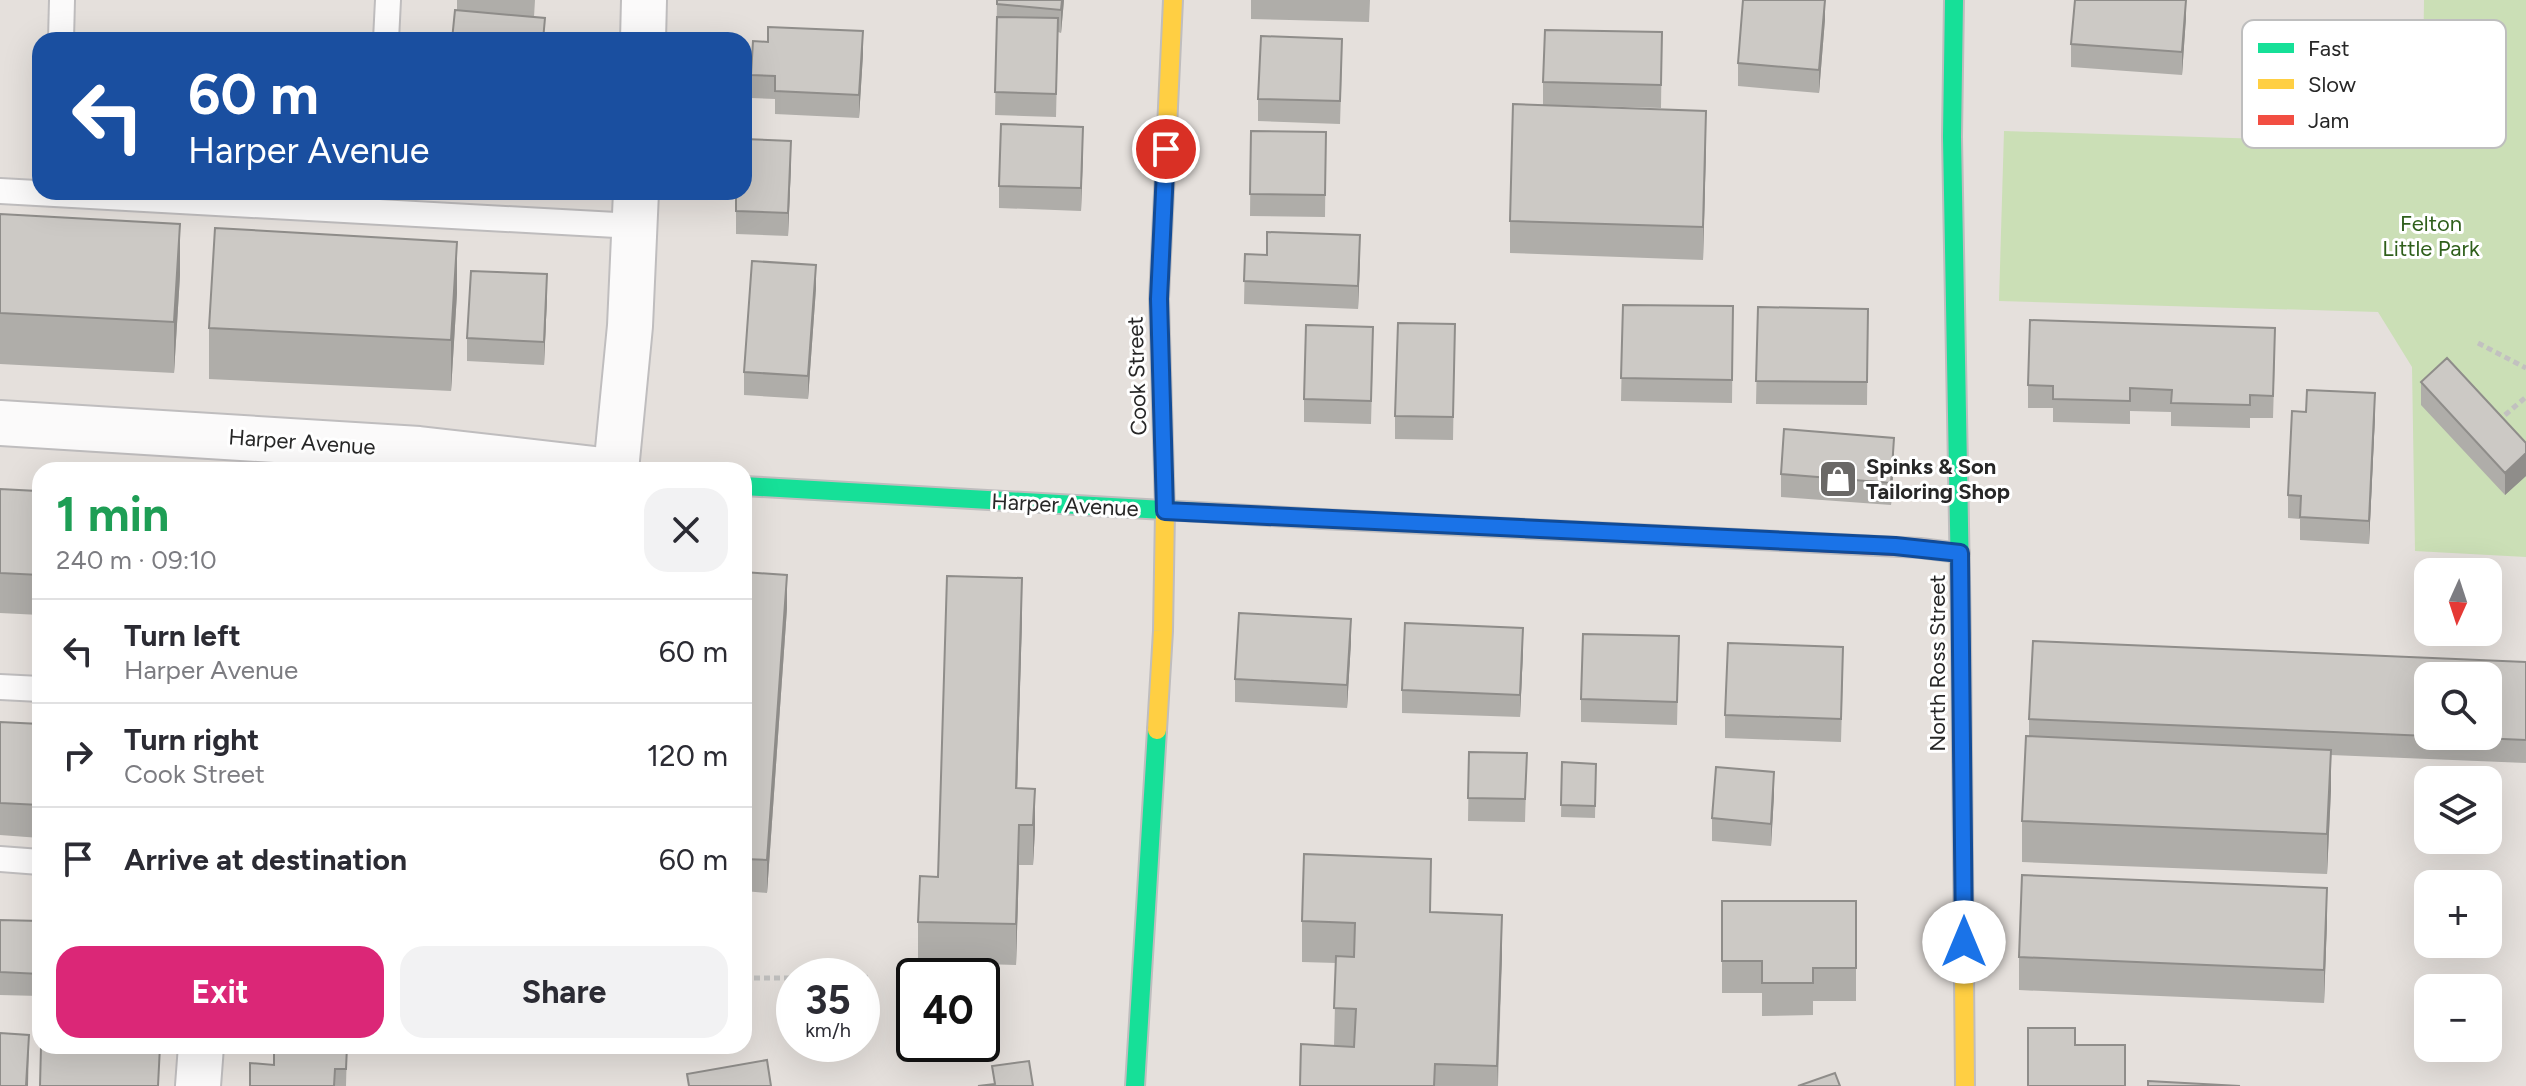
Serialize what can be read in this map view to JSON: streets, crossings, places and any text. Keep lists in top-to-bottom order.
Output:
{
  "streets": {
    "street": ["Cook Street", "Harper Avenue", "North Ross Street"]
  },
  "crossings": [
    ["Cook Street", "Harper Avenue"],
    ["Harper Avenue", "North Ross Street"]
  ],
  "parks": ["Felton Little Park"],
  "places": {
    "shop": ["Spinks & Son Tailoring Shop"]
  },
  "legend": ["Fast", "Slow", "Jam"],
  "north": "bottom",
  "page": {
    "turn": ["60 m", "Harper Avenue"],
    "heading": ["1 min", "240 m · 09:10"],
    "map_buttons": ["+", "−"],
    "list": [
      {
        "name": "Turn left",
        "note": "Harper Avenue",
        "value": "60 m"
      },
      {
        "name": "Turn right",
        "note": "Cook Street",
        "value": "120 m"
      },
      {
        "name": "Arrive at destination",
        "value": "60 m"
      }
    ],
    "buttons": ["Exit", "Share"],
    "speed": "35 km/h",
    "limit": "40"
  }
}
